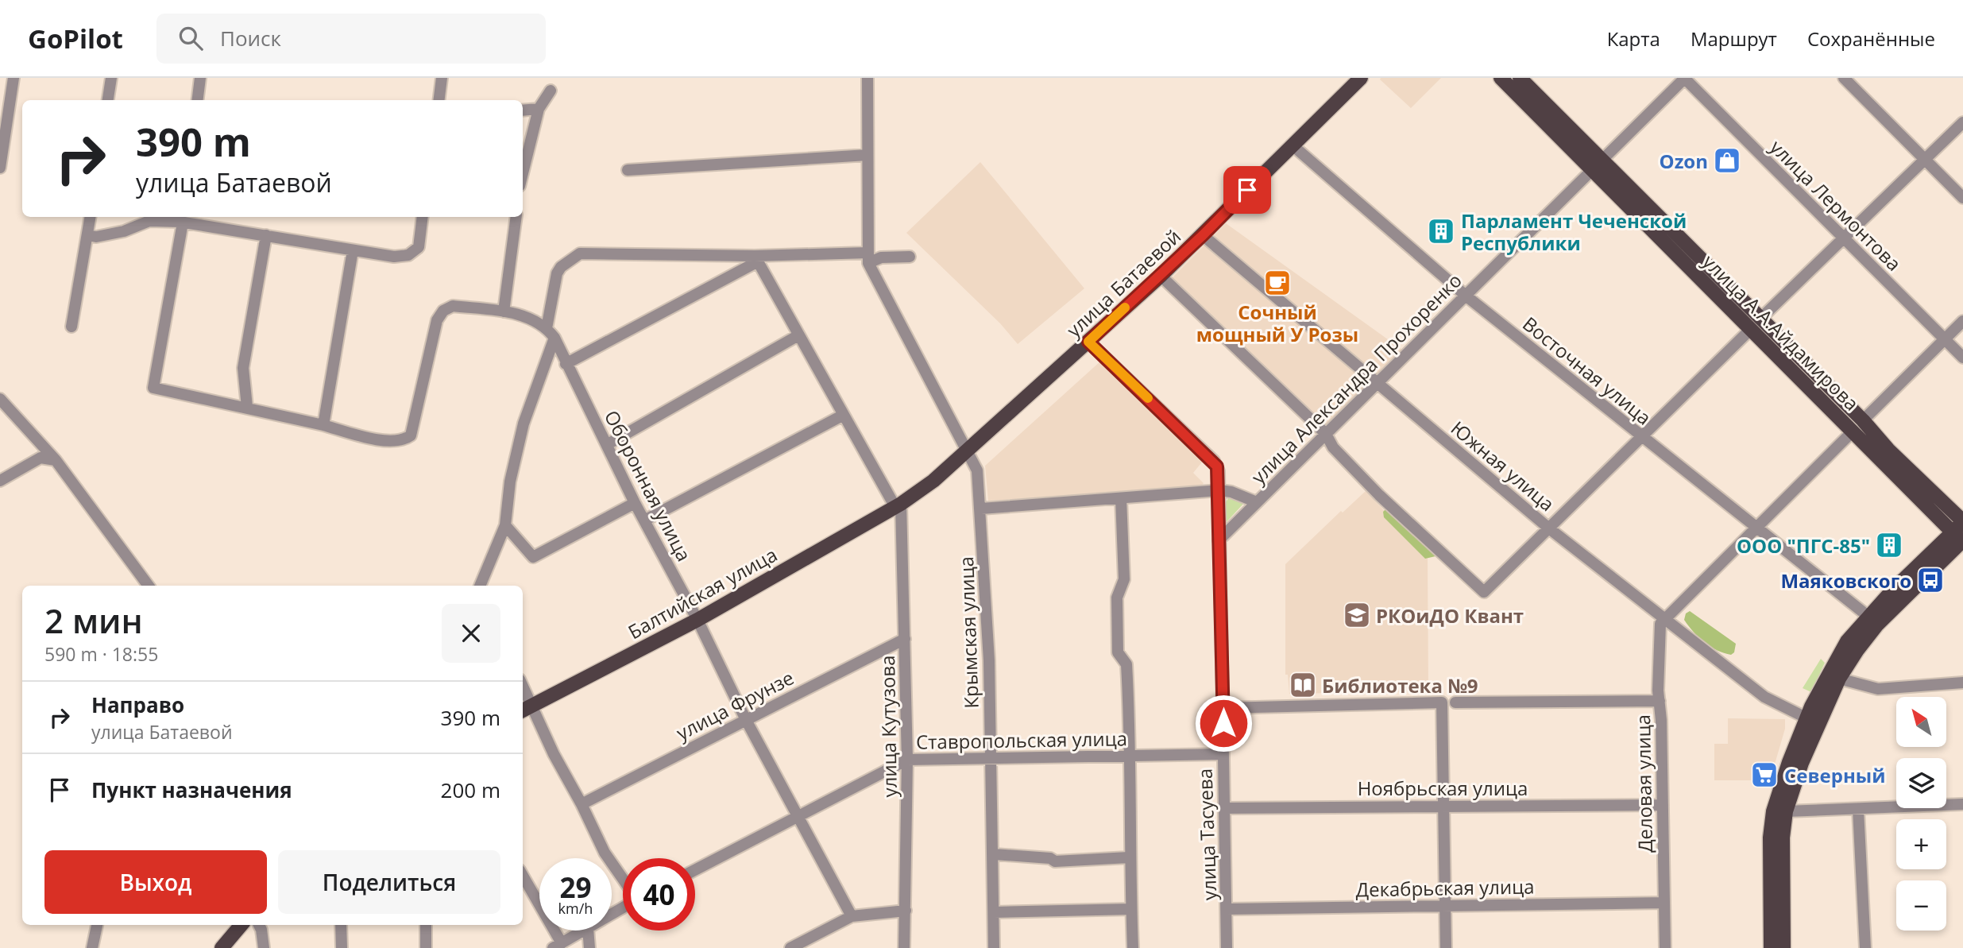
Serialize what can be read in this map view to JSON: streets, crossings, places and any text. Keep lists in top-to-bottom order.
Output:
{
  "streets": {
    "main road": ["улица Батаевой", "улица А.А.Айдамирова", "Балтийская улица"],
    "street": [
      "улица Лермонтова",
      "Восточная улица",
      "улица Александра Прохоренко",
      "Южная улица",
      "Оборонная улица",
      "Крымская улица",
      "улица Фрунзе",
      "улица Кутузова",
      "Ставропольская улица",
      "Деловая улица",
      "Ноябрьская улица",
      "улица Тасуева",
      "Декабрьская улица"
    ]
  },
  "crossings": [
    ["улица Лермонтова", "улица Александра Прохоренко"],
    ["улица Батаевой", "Восточная улица"],
    ["улица Батаевой", "Южная улица"],
    ["улица Батаевой", "Балтийская улица"],
    ["улица Батаевой", "Крымская улица"],
    ["улица Батаевой", "улица Кутузова"],
    ["улица Батаевой", "улица Тасуева"],
    ["улица А.А.Айдамирова", "улица Александра Прохоренко"],
    ["Восточная улица", "улица Александра Прохоренко"],
    ["улица Александра Прохоренко", "Южная улица"],
    ["улица Александра Прохоренко", "улица Тасуева"],
    ["Южная улица", "Деловая улица"],
    ["Оборонная улица", "Балтийская улица"],
    ["Оборонная улица", "улица Фрунзе"],
    ["Оборонная улица", "Ставропольская улица"],
    ["Балтийская улица", "улица Кутузова"],
    ["Крымская улица", "Ставропольская улица"],
    ["улица Фрунзе", "улица Кутузова"],
    ["улица Кутузова", "Ставропольская улица"],
    ["Ставропольская улица", "улица Тасуева"],
    ["Деловая улица", "Ноябрьская улица"],
    ["Деловая улица", "Декабрьская улица"],
    ["Ноябрьская улица", "улица Тасуева"],
    ["улица Тасуева", "Декабрьская улица"]
  ],
  "places": {
    "shop": ["Ozon"],
    "building": ["Парламент Чеченской Республики", "ООО \"ПГС-85\""],
    "cafe": ["Сочный мощный У Розы"],
    "bus stop": ["Маяковского"],
    "school or university": ["РКОиДО Квант"],
    "library": ["Библиотека №9"],
    "supermarket": ["Северный"]
  },
  "north": "top left",
  "page": {
    "header": "GoPilot",
    "search": "Поиск",
    "nav": ["Карта", "Маршрут", "Сохранённые"],
    "turn": ["390 m", "улица Батаевой"],
    "heading": ["2 мин", "590 m · 18:55"],
    "list": [
      {
        "name": "Направо",
        "note": "улица Батаевой",
        "value": "390 m"
      },
      {
        "name": "Пункт назначения",
        "value": "200 m"
      }
    ],
    "map_buttons": ["+", "−"],
    "buttons": ["Выход", "Поделиться"],
    "speed": "29 km/h",
    "limit": "40"
  }
}
